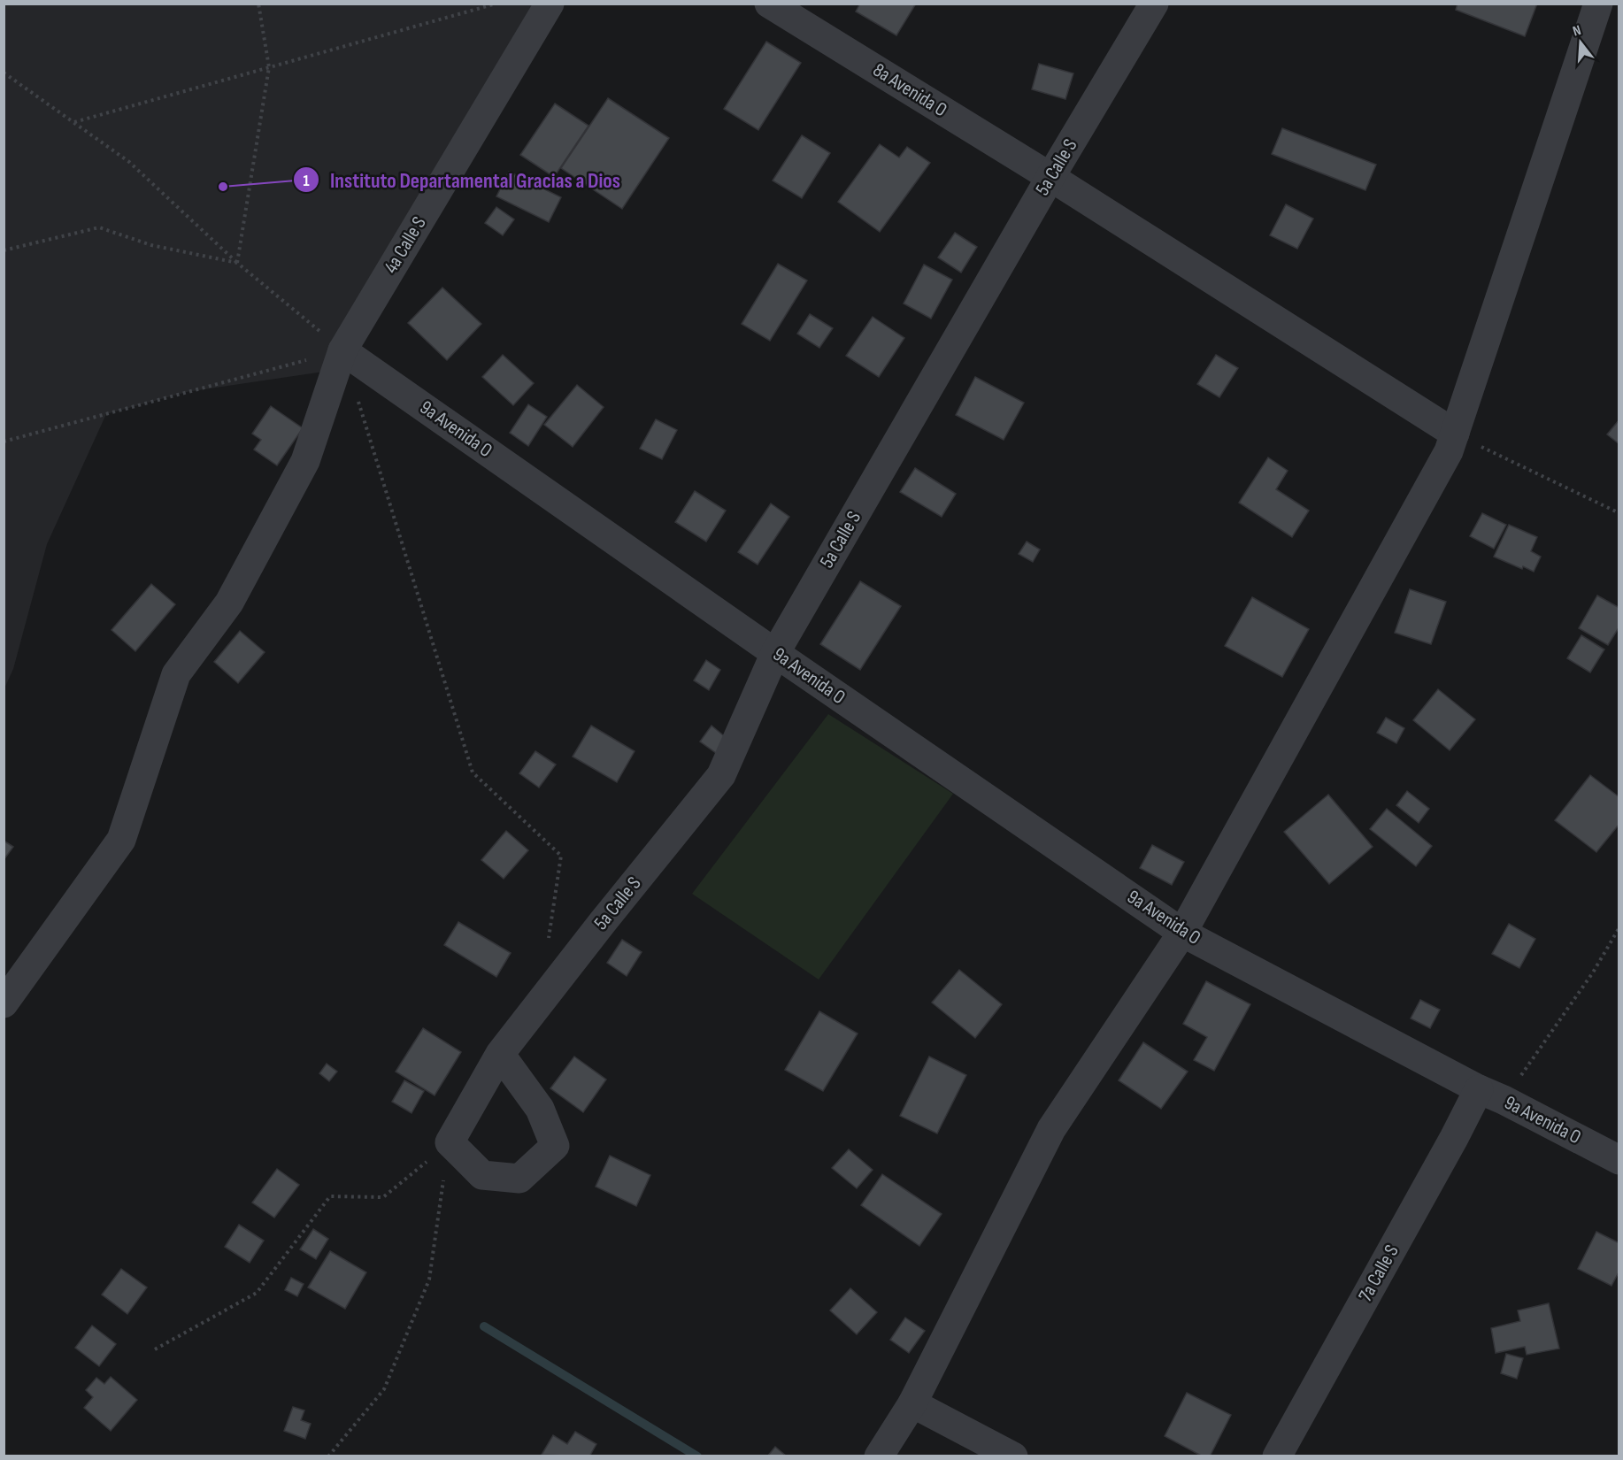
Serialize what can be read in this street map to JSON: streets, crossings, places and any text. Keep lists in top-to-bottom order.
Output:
{
  "streets": {
    "street": [
      "8a Avenida O",
      "5a Calle S",
      "4a Calle S",
      "9a Avenida O",
      "7a Calle S"
    ]
  },
  "crossings": [
    ["8a Avenida O", "5a Calle S"],
    ["5a Calle S", "9a Avenida O"],
    ["4a Calle S", "9a Avenida O"],
    ["9a Avenida O", "7a Calle S"]
  ],
  "places": ["Instituto Departamental Gracias a Dios"],
  "north": "top"
}
